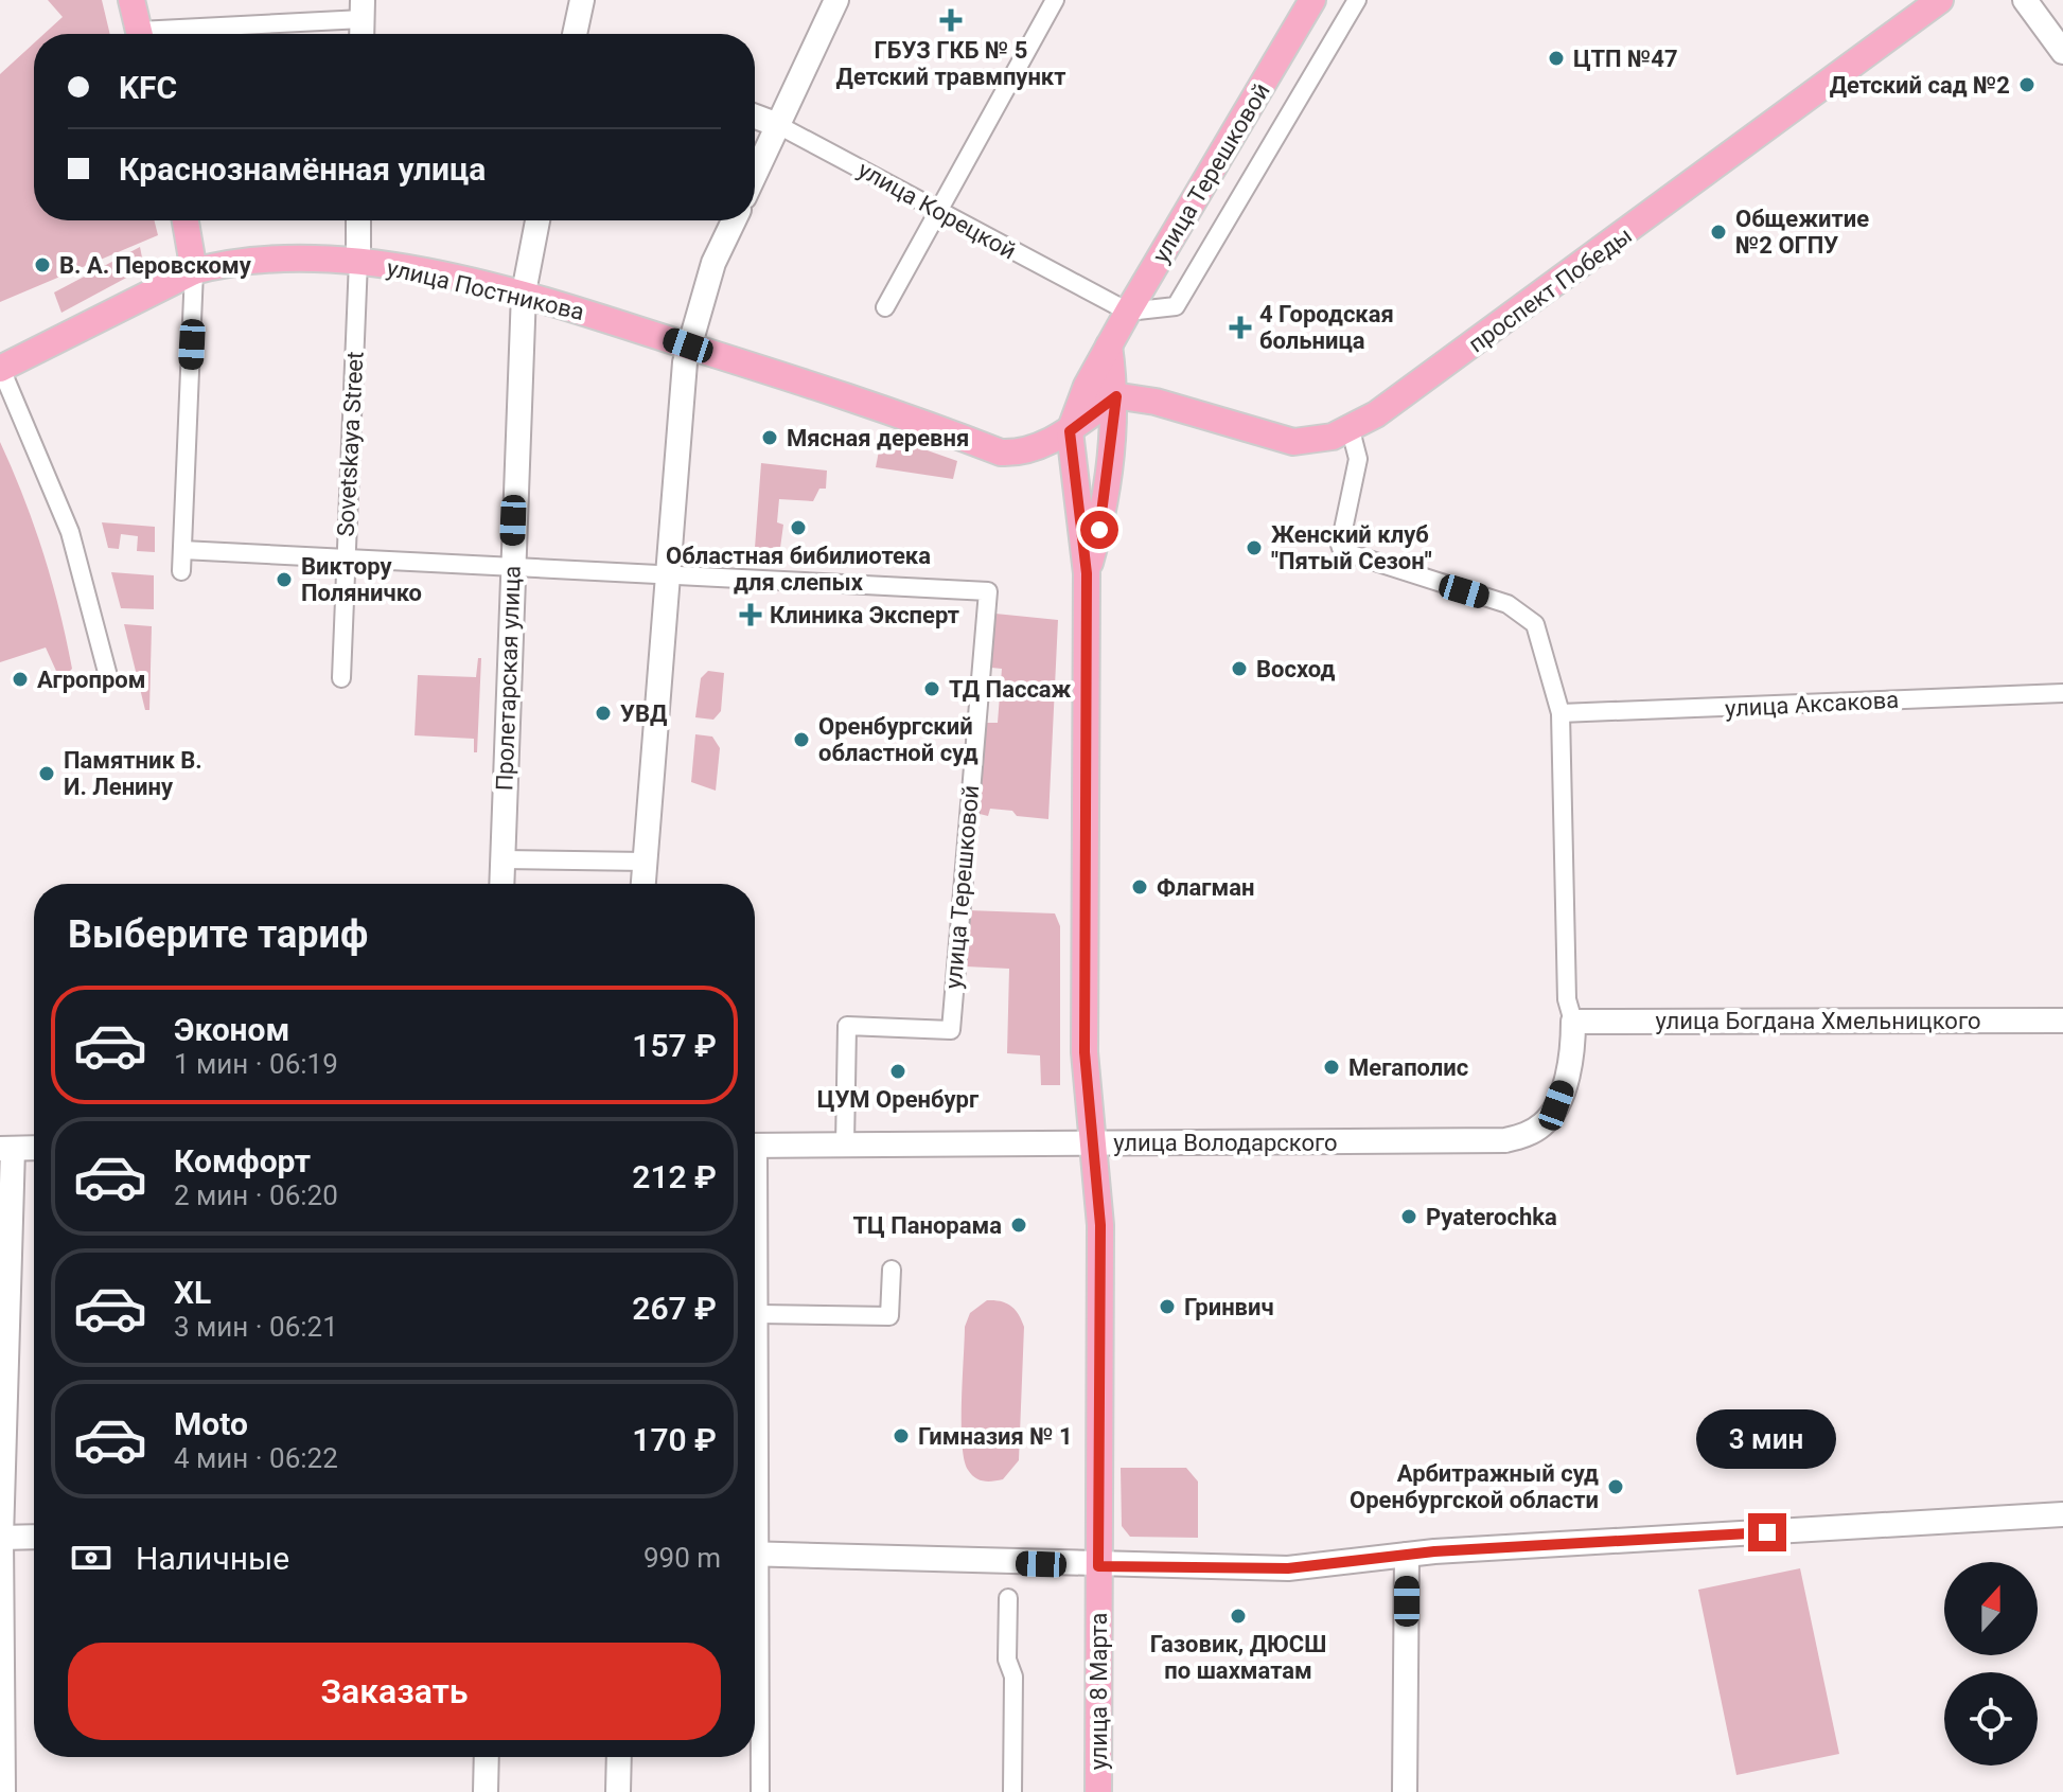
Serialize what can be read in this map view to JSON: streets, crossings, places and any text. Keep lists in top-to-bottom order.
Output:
{
  "streets": {
    "main road": [
      "улица Терешковой",
      "улица Корецкой",
      "улица Постникова",
      "проспект Победы",
      "Sovetskaya Street",
      "Пролетарская улица",
      "улица Богдана Хмельницкого",
      "улица Володарского",
      "улица 8 Марта"
    ],
    "street": ["улица Аксакова"]
  },
  "crossings": [
    ["улица Терешковой", "улица Корецкой"],
    ["улица Терешковой", "улица Постникова"],
    ["улица Терешковой", "проспект Победы"],
    ["улица Терешковой", "улица Володарского"],
    ["улица Терешковой", "улица 8 Марта"],
    ["улица Постникова", "Sovetskaya Street"],
    ["улица Постникова", "Пролетарская улица"],
    ["улица Постникова", "улица 8 Марта"],
    ["проспект Победы", "улица 8 Марта"],
    ["улица Богдана Хмельницкого", "улица Володарского"],
    ["улица Володарского", "улица 8 Марта"]
  ],
  "places": {
    "health": ["ГБУЗ ГКБ № 5 Детский травмпункт", "4 Городская больница", "Клиника Эксперт"],
    "other": [
      "ЦТП №47",
      "Детский сад №2",
      "Общежитие №2 ОГПУ",
      "В. А. Перовскому",
      "Мясная деревня",
      "Областная бибилиотека для слепых",
      "Женский клуб \"Пятый Сезон\"",
      "Виктору Поляничко",
      "Восход",
      "Агропром",
      "ТД Пассаж",
      "УВД",
      "Оренбургский областной суд",
      "Памятник В. И. Ленину",
      "Флагман",
      "Мегаполис",
      "ЦУМ Оренбург",
      "Pyaterochka",
      "ТЦ Панорама",
      "Гринвич",
      "Гимназия № 1",
      "Арбитражный суд Оренбургской области",
      "Газовик, ДЮСШ по шахматам"
    ]
  },
  "north": "top",
  "page": {
    "banner": ["KFC", "Краснознамённая улица"],
    "heading": "Выберите тариф",
    "list": [
      {
        "name": "Эконом",
        "note": "1 мин · 06:19",
        "value": "157 ₽"
      },
      {
        "name": "Комфорт",
        "note": "2 мин · 06:20",
        "value": "212 ₽"
      },
      {
        "name": "XL",
        "note": "3 мин · 06:21",
        "value": "267 ₽"
      },
      {
        "name": "Moto",
        "note": "4 мин · 06:22",
        "value": "170 ₽"
      }
    ],
    "bubble": "3 мин",
    "pay": ["Наличные", "990 m"],
    "buttons": "Заказать"
  }
}
